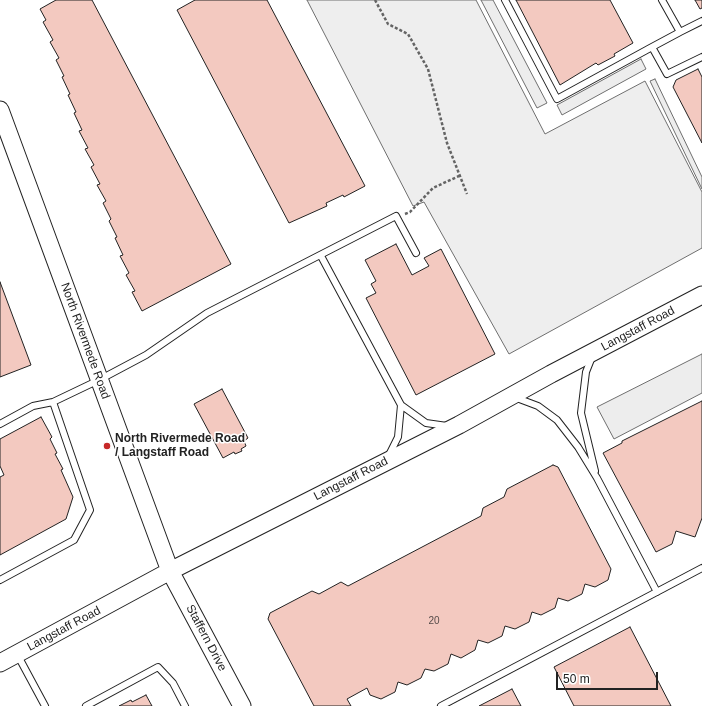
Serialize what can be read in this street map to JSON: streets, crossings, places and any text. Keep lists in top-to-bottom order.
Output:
{
  "streets": {
    "main road": ["Langstaff Road", "North Rivermede Road", "Staffern Drive"]
  },
  "crossings": [
    ["Langstaff Road", "North Rivermede Road"],
    ["Langstaff Road", "Staffern Drive"],
    ["North Rivermede Road", "Staffern Drive"]
  ],
  "places": ["North Rivermede Road / Langstaff Road"],
  "house_numbers": ["20"],
  "scale_bar": "50 m"
}
